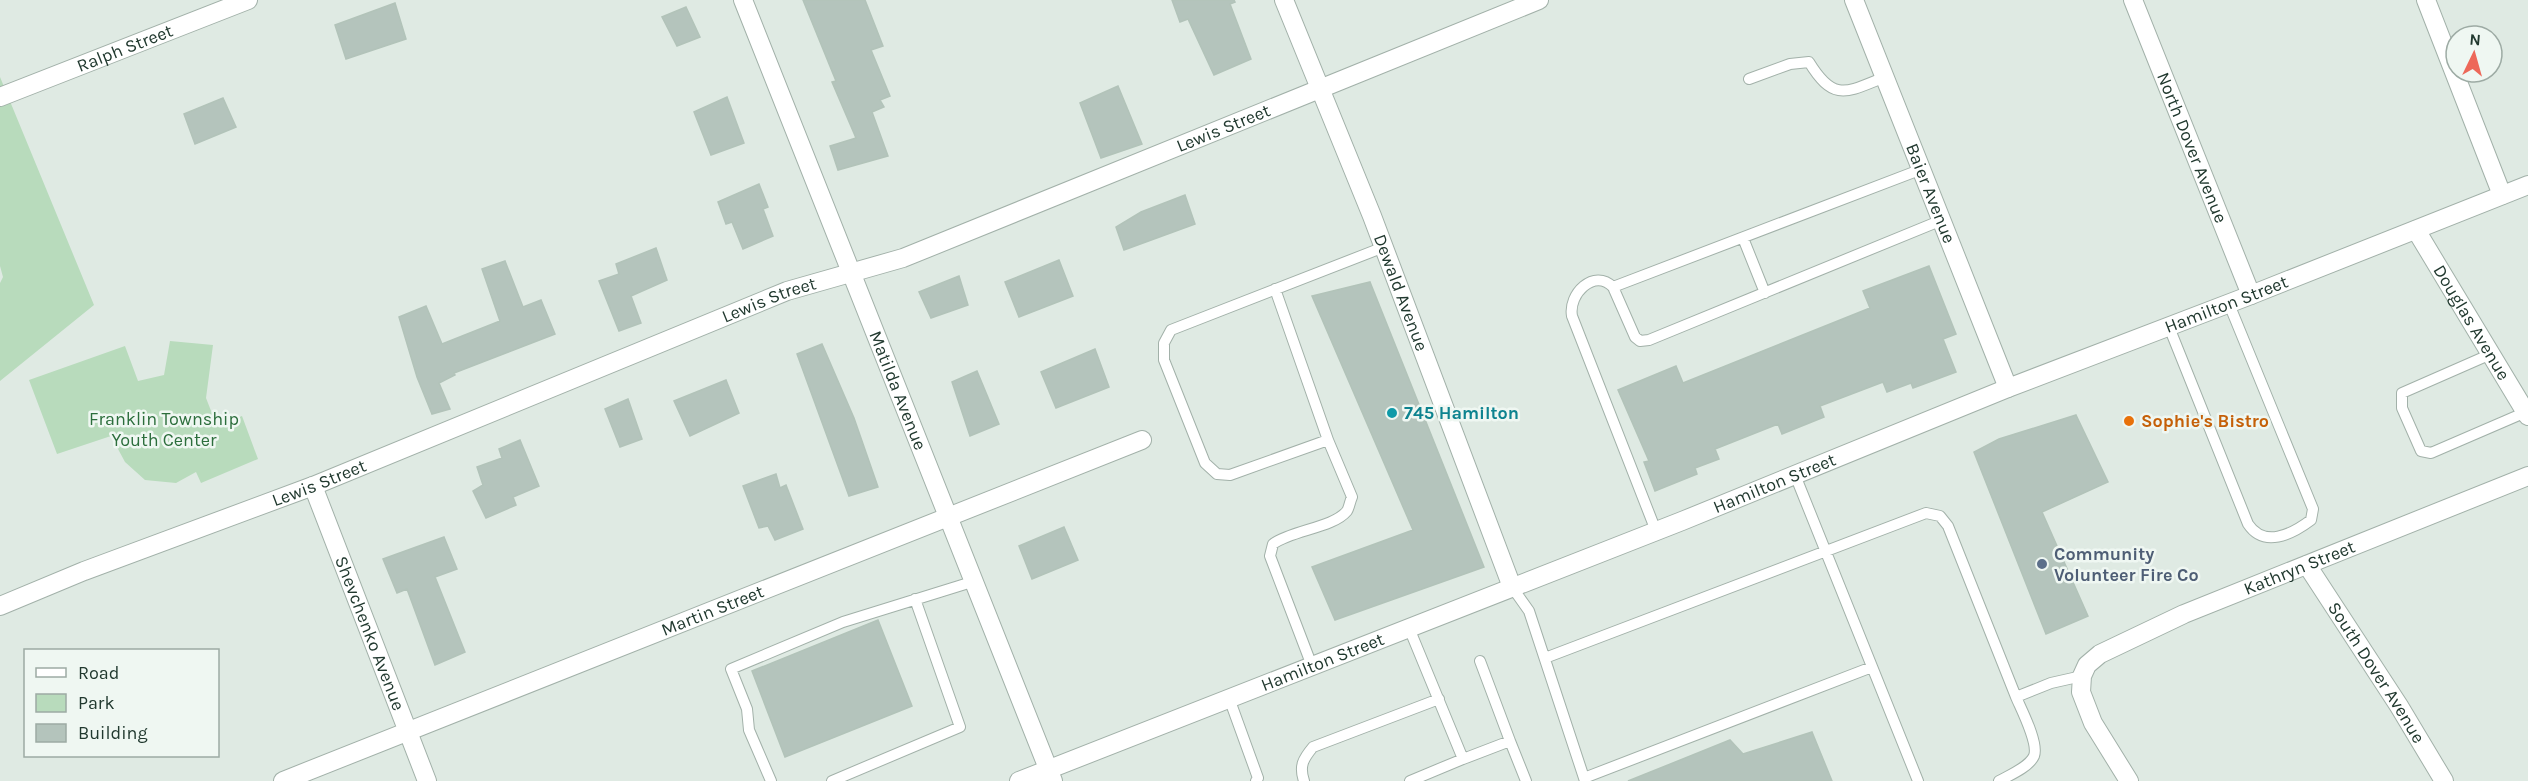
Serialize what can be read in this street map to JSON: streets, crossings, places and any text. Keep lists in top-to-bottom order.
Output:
{
  "streets": {
    "street": [
      "Ralph Street",
      "Lewis Street",
      "North Dover Avenue",
      "Baier Avenue",
      "Dewald Avenue",
      "Hamilton Street",
      "Douglas Avenue",
      "Matilda Avenue",
      "Kathryn Street",
      "Martin Street",
      "Shevchenko Avenue",
      "South Dover Avenue"
    ]
  },
  "crossings": [
    ["Lewis Street", "Dewald Avenue"],
    ["Lewis Street", "Matilda Avenue"],
    ["Lewis Street", "Shevchenko Avenue"],
    ["North Dover Avenue", "Hamilton Street"],
    ["Baier Avenue", "Hamilton Street"],
    ["Dewald Avenue", "Hamilton Street"],
    ["Hamilton Street", "Douglas Avenue"],
    ["Hamilton Street", "Matilda Avenue"],
    ["Matilda Avenue", "Martin Street"],
    ["Kathryn Street", "South Dover Avenue"],
    ["Martin Street", "Shevchenko Avenue"]
  ],
  "parks": ["Franklin Township Youth Center"],
  "places": ["745 Hamilton", "Sophie's Bistro", "Community Volunteer Fire Co"],
  "legend": ["Road", "Park", "Building"],
  "north": "top"
}
